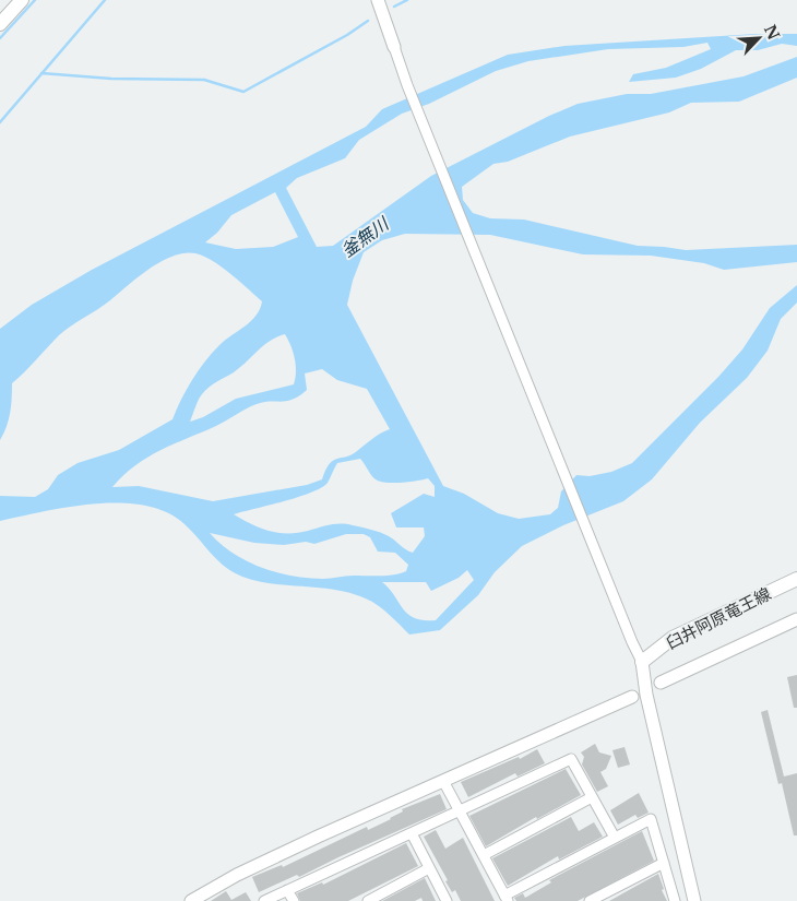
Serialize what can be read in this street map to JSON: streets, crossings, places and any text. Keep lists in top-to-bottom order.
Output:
{
  "streets": {
    "main road": ["臼井阿原竜王線"]
  },
  "water": ["釜無川"],
  "north": "top right"
}
